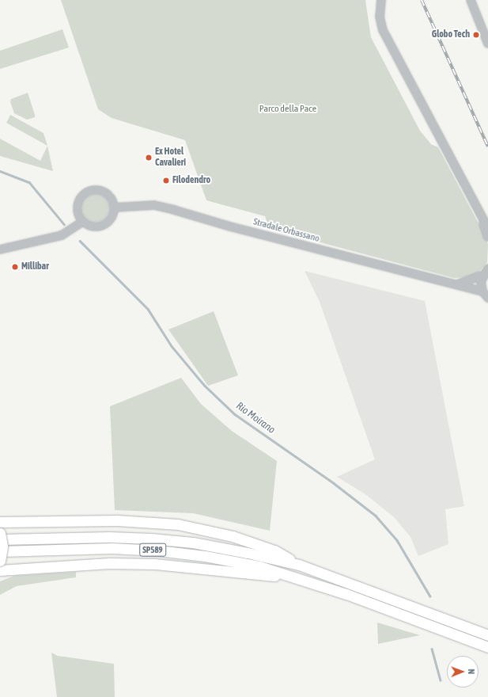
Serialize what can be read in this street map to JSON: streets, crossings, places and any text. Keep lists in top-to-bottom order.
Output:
{
  "streets": {
    "main road": ["SP589"],
    "street": ["Stradale Orbassano"]
  },
  "water": ["Rio Moirano"],
  "parks": ["Parco della Pace"],
  "places": [
    "Globo Tech",
    "Ex Hotel Cavalieri",
    "Filodendro",
    "Millibar"
  ],
  "north": "right"
}
